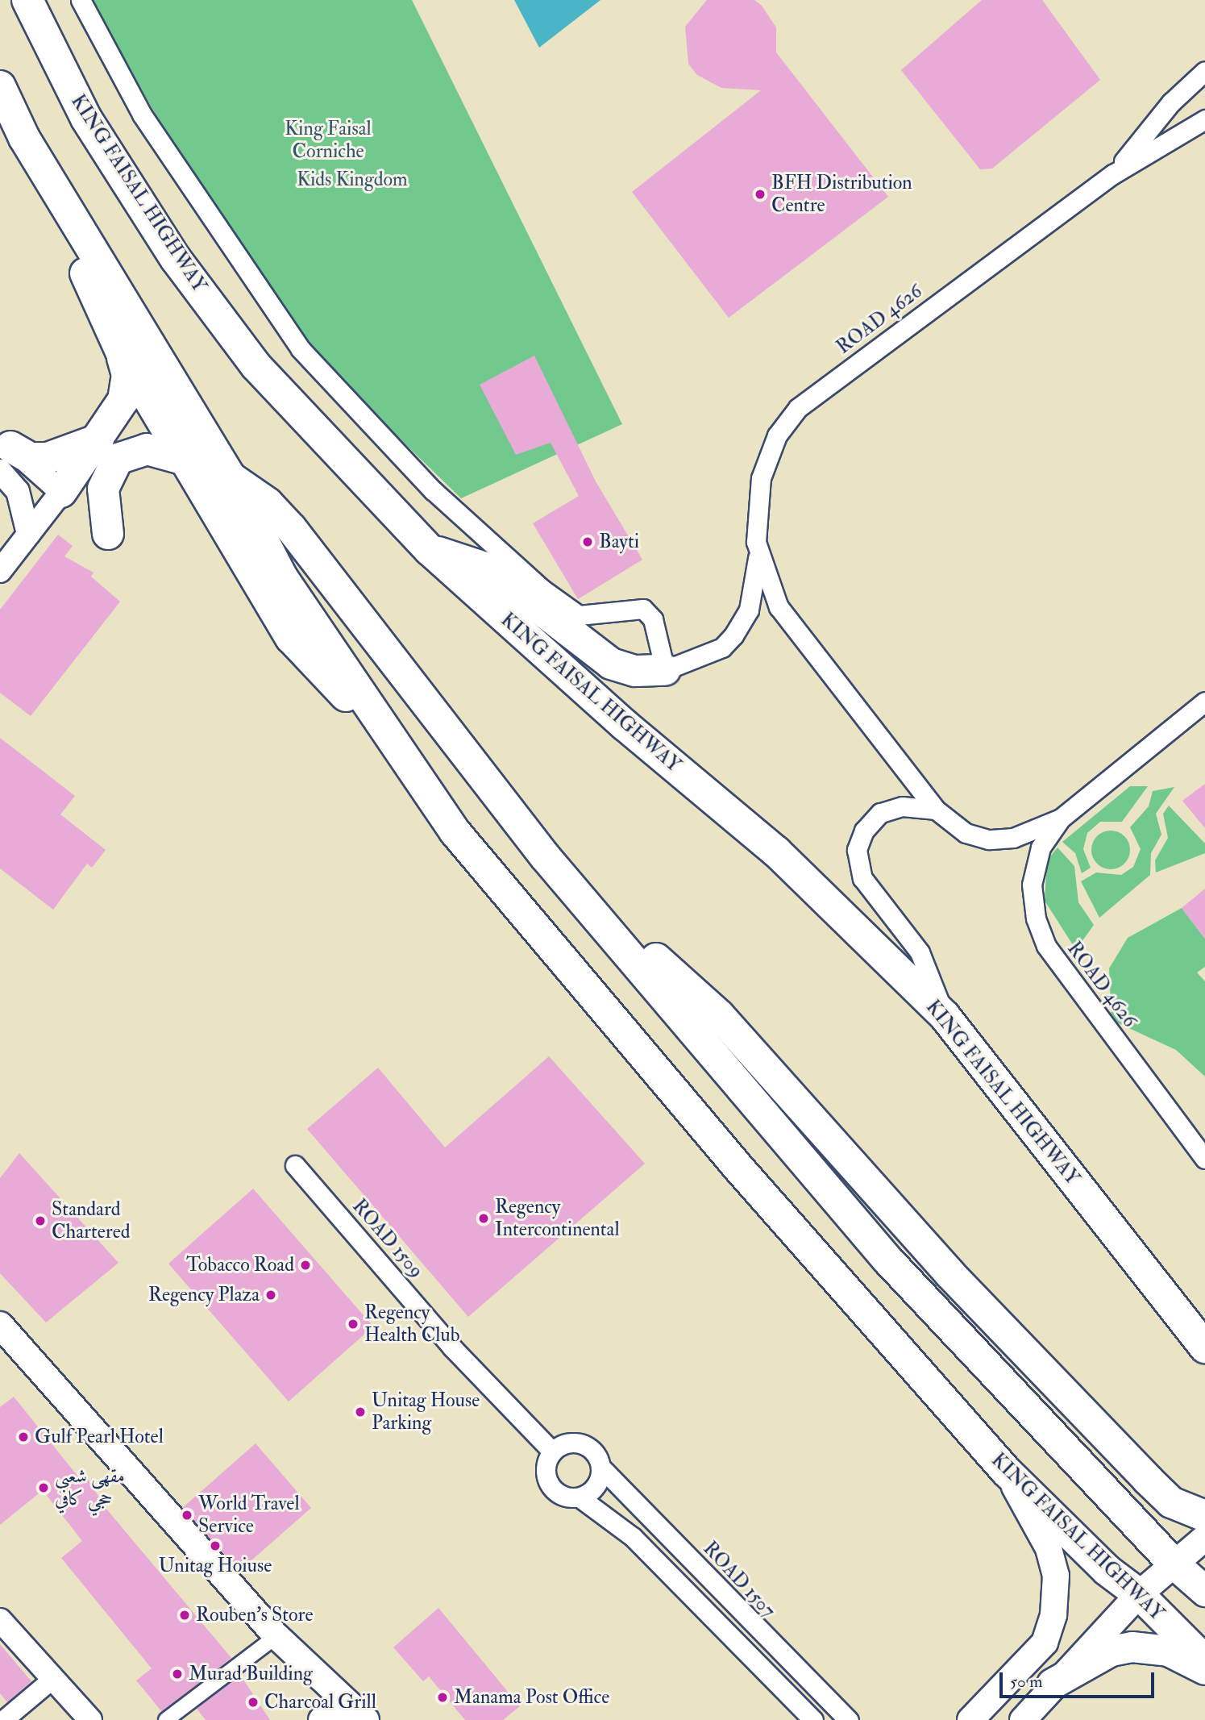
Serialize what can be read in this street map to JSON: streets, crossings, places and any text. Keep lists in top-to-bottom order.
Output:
{
  "streets": {
    "highway": ["KING FAISAL HIGHWAY"],
    "street": ["ROAD 4626", "ROAD 1509", "ROAD 1507"]
  },
  "crossings": [
    ["ROAD 1509", "ROAD 1507"]
  ],
  "parks": ["King Faisal Corniche", "Kids Kingdom"],
  "places": [
    "BFH Distribution Centre",
    "Bayti",
    "Regency Intercontinental",
    "Standard Chartered",
    "Tobacco Road",
    "Regency Plaza",
    "Regency Health Club",
    "Unitag House Parking",
    "Gulf Pearl Hotel",
    "مقهى شعبي حجي كافي",
    "World Travel Service",
    "Unitag Hoiuse",
    "Rouben's Store",
    "Murad Building",
    "Manama Post Office",
    "Charcoal Grill"
  ],
  "scale_bar": "50 m"
}
